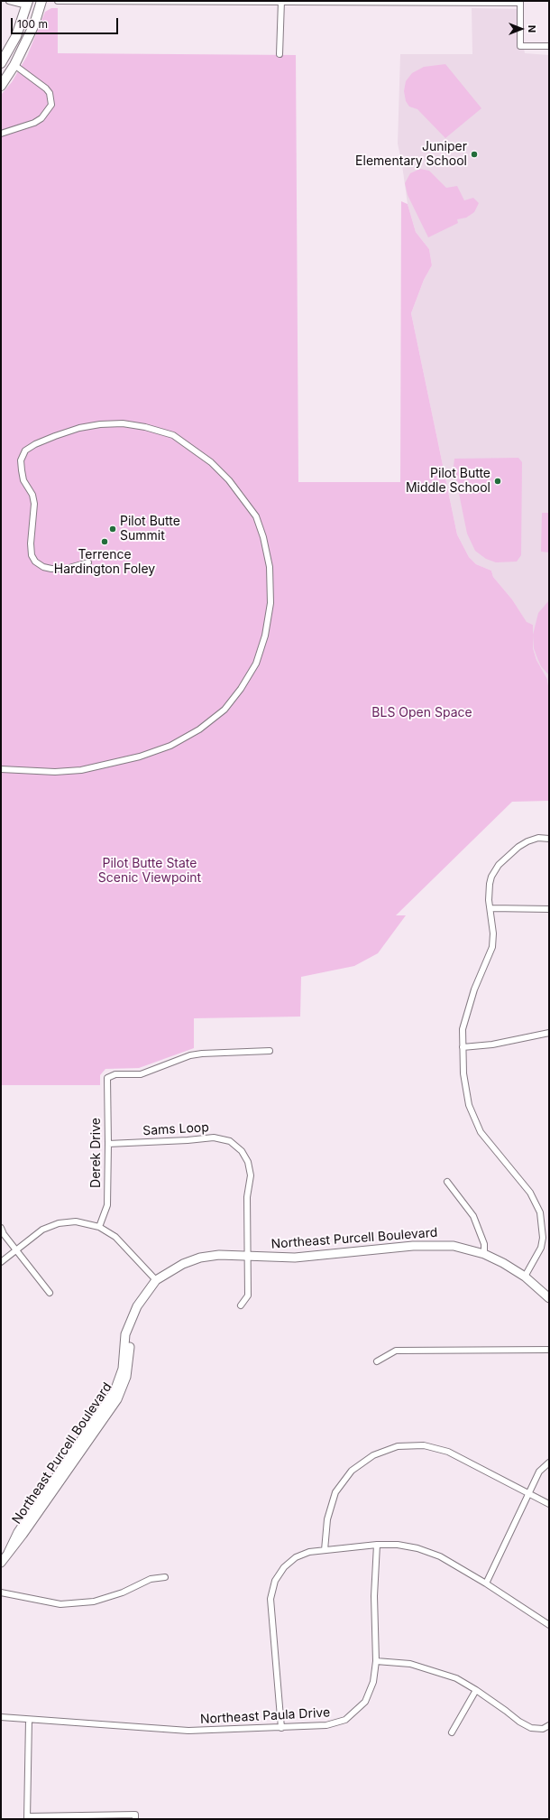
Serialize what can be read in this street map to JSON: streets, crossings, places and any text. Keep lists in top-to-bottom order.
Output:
{
  "streets": {
    "street": [
      "Sams Loop",
      "Derek Drive",
      "Northeast Purcell Boulevard",
      "Northeast Paula Drive"
    ]
  },
  "crossings": [
    ["Sams Loop", "Derek Drive"],
    ["Sams Loop", "Northeast Purcell Boulevard"]
  ],
  "parks": ["BLS Open Space", "Pilot Butte State Scenic Viewpoint"],
  "places": [
    "Juniper Elementary School",
    "Pilot Butte Middle School",
    "Pilot Butte Summit",
    "Terrence Hardington Foley"
  ],
  "scale_bar": "100 m",
  "north": "right"
}
